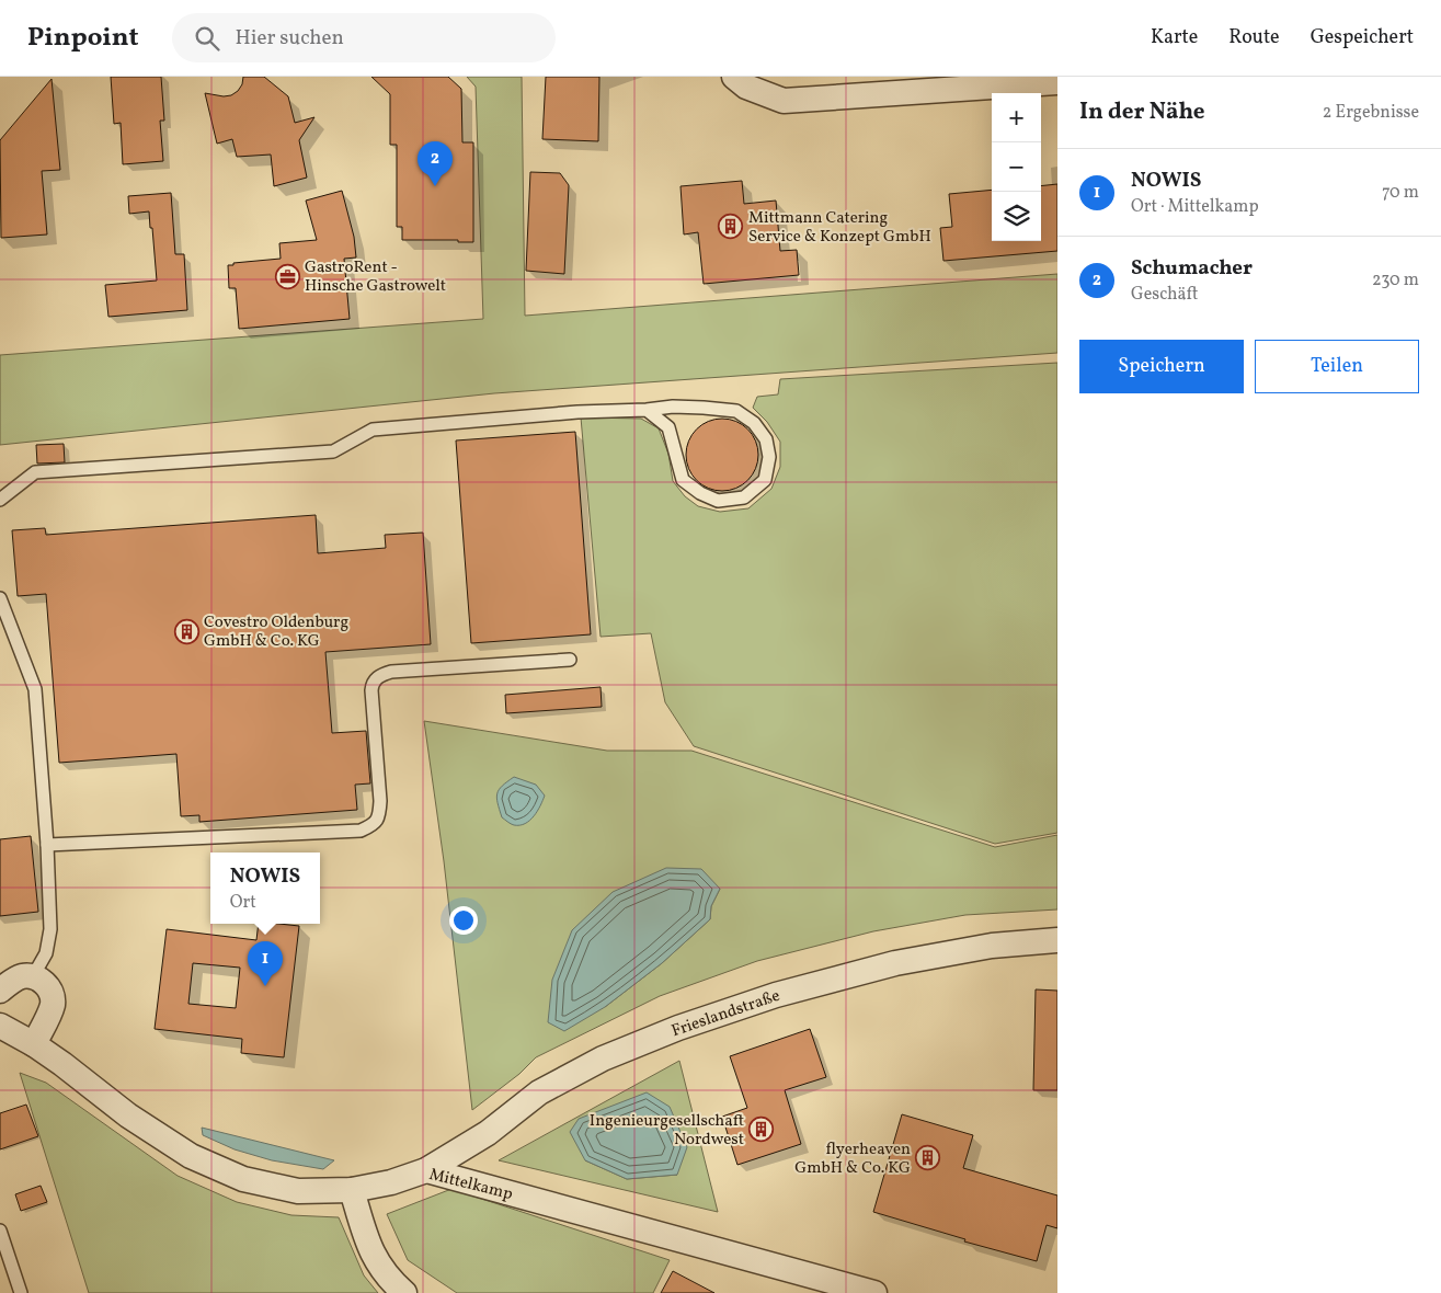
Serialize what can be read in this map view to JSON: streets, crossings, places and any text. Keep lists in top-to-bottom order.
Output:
{
  "streets": {
    "street": ["Frieslandstraße", "Mittelkamp"]
  },
  "crossings": [
    ["Frieslandstraße", "Mittelkamp"]
  ],
  "places": {
    "building": [
      "Mittmann Catering Service & Konzept GmbH",
      "Covestro Oldenburg GmbH & Co. KG",
      "Ingenieurgesellschaft Nordwest",
      "flyerheaven GmbH & Co. KG"
    ],
    "office": ["GastroRent - Hinsche Gastrowelt"]
  },
  "page": {
    "header": "Pinpoint",
    "search": "Hier suchen",
    "nav": ["Karte", "Route", "Gespeichert"],
    "heading": ["In der Nähe", "2 Ergebnisse"],
    "map_buttons": ["+", "−"],
    "pins": ["2", "1"],
    "list": [
      {
        "mark": "1",
        "name": "NOWIS",
        "note": "Ort · Mittelkamp",
        "value": "70 m"
      },
      {
        "mark": "2",
        "name": "Schumacher",
        "note": "Geschäft",
        "value": "230 m"
      }
    ],
    "buttons": ["Speichern", "Teilen"],
    "popup": ["NOWIS", "Ort"]
  }
}
